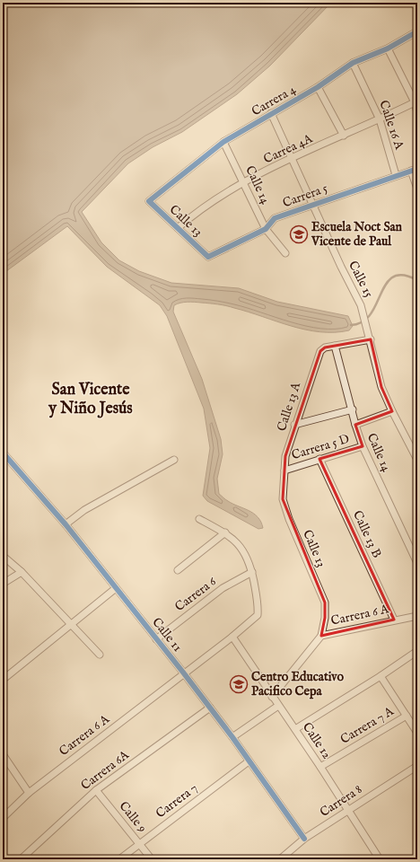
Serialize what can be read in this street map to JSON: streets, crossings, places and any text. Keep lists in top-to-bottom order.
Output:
{
  "streets": {
    "street": [
      "Carrera 4",
      "Calle 16 A",
      "Carrea 4A",
      "Calle 14",
      "Carrera 5",
      "Calle 13",
      "Calle 15",
      "Calle 13 A",
      "Carrera 5 D",
      "Calle 13 B",
      "Carrera 6",
      "Carrera 6 A",
      "Calle 11",
      "Carrera 7 A",
      "Calle 12",
      "Carrera 6A",
      "Carrera 7",
      "Carrera 8",
      "Calle 9"
    ]
  },
  "crossings": [
    ["Carrera 4", "Calle 16 A"],
    ["Carrera 4", "Calle 14"],
    ["Carrera 4", "Calle 13"],
    ["Carrera 4", "Calle 15"],
    ["Calle 16 A", "Carrea 4A"],
    ["Calle 16 A", "Carrera 5"],
    ["Carrea 4A", "Calle 14"],
    ["Carrea 4A", "Calle 13"],
    ["Carrea 4A", "Calle 15"],
    ["Calle 14", "Carrera 5"],
    ["Calle 14", "Calle 13 A"],
    ["Calle 14", "Carrera 5 D"],
    ["Carrera 5", "Calle 13"],
    ["Carrera 5", "Calle 15"],
    ["Calle 13", "Calle 13 A"],
    ["Calle 13", "Carrera 5 D"],
    ["Calle 13", "Carrera 6 A"],
    ["Calle 13 A", "Carrera 5 D"],
    ["Carrera 5 D", "Calle 13 B"],
    ["Calle 13 B", "Carrera 6 A"],
    ["Carrera 6", "Calle 11"],
    ["Carrera 6 A", "Calle 11"],
    ["Carrera 6 A", "Calle 12"],
    ["Calle 11", "Carrera 6A"],
    ["Calle 11", "Carrera 7"],
    ["Calle 11", "Carrera 8"],
    ["Carrera 7 A", "Calle 12"],
    ["Calle 12", "Carrera 8"],
    ["Carrera 6A", "Calle 9"],
    ["Carrera 7", "Calle 9"]
  ],
  "districts": ["San Vicente y Niño Jesús"],
  "places": {
    "school or university": ["Escuela Noct San Vicente de Paul", "Centro Educativo Pacifico Cepa"]
  }
}
